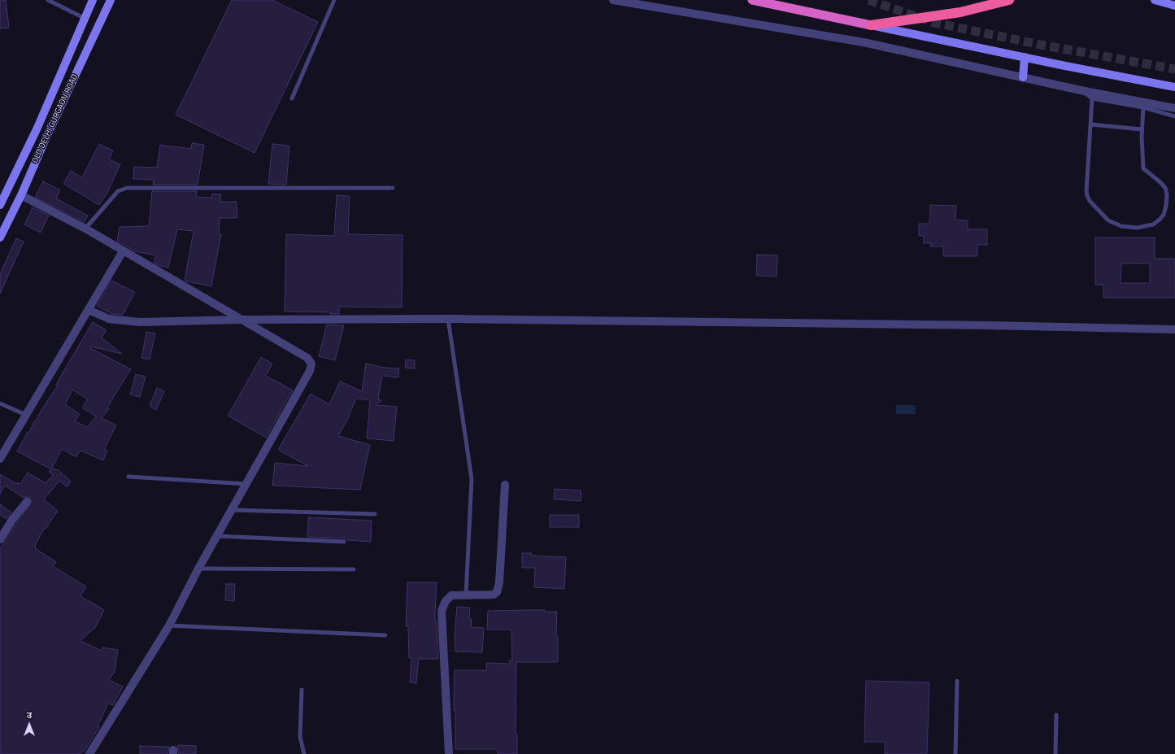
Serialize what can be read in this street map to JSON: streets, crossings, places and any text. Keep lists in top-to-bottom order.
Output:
{
  "streets": {
    "main road": ["OLD DELHI GURGAON ROAD"]
  },
  "north": "top"
}
